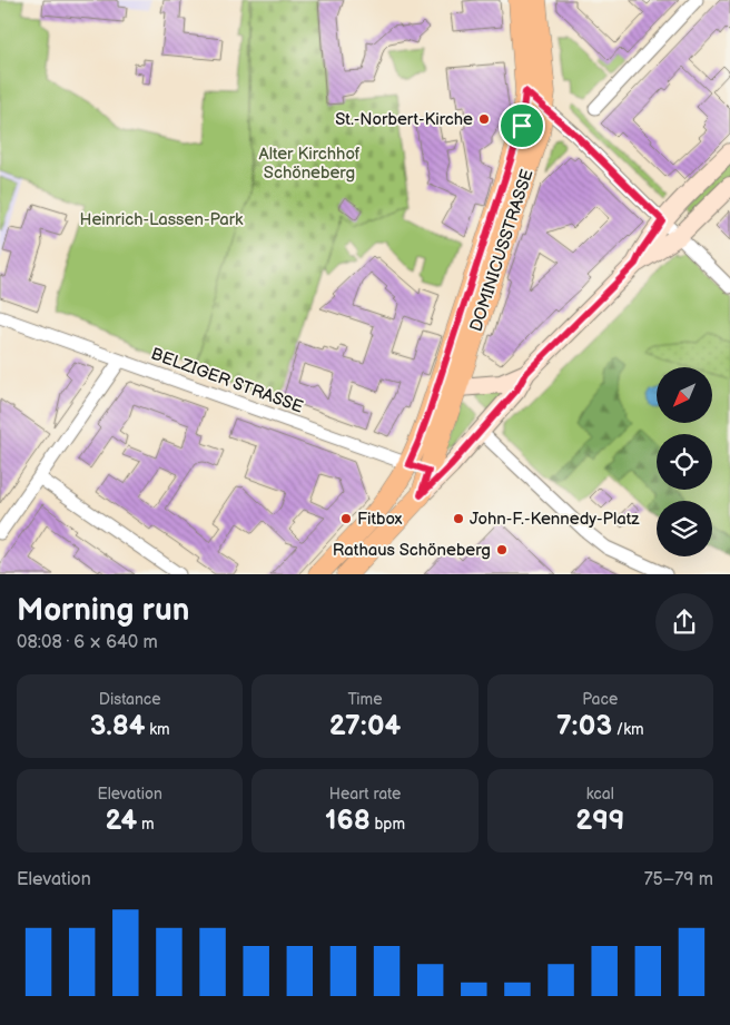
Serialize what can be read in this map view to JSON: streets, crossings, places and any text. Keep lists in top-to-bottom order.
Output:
{
  "streets": {
    "main road": ["DOMINICUSSTRASSE"],
    "street": ["BELZIGER STRASSE"]
  },
  "crossings": [
    ["DOMINICUSSTRASSE", "BELZIGER STRASSE"]
  ],
  "parks": ["Alter Kirchhof Schöneberg", "Heinrich-Lassen-Park"],
  "places": [
    "St.-Norbert-Kirche",
    "Fitbox",
    "John-F.-Kennedy-Platz",
    "Rathaus Schöneberg"
  ],
  "north": "bottom left",
  "page": {
    "heading": ["Morning run", "08:08 · 6 × 640 m"],
    "stats": [
      ["Distance", "3.84 km"],
      ["Time", "27:04"],
      ["Pace", "7:03 /km"],
      ["Elevation", "24 m"],
      ["Heart rate", "168 bpm"],
      ["kcal", "299"]
    ],
    "chart": ["Elevation", "75–79 m"]
  }
}
